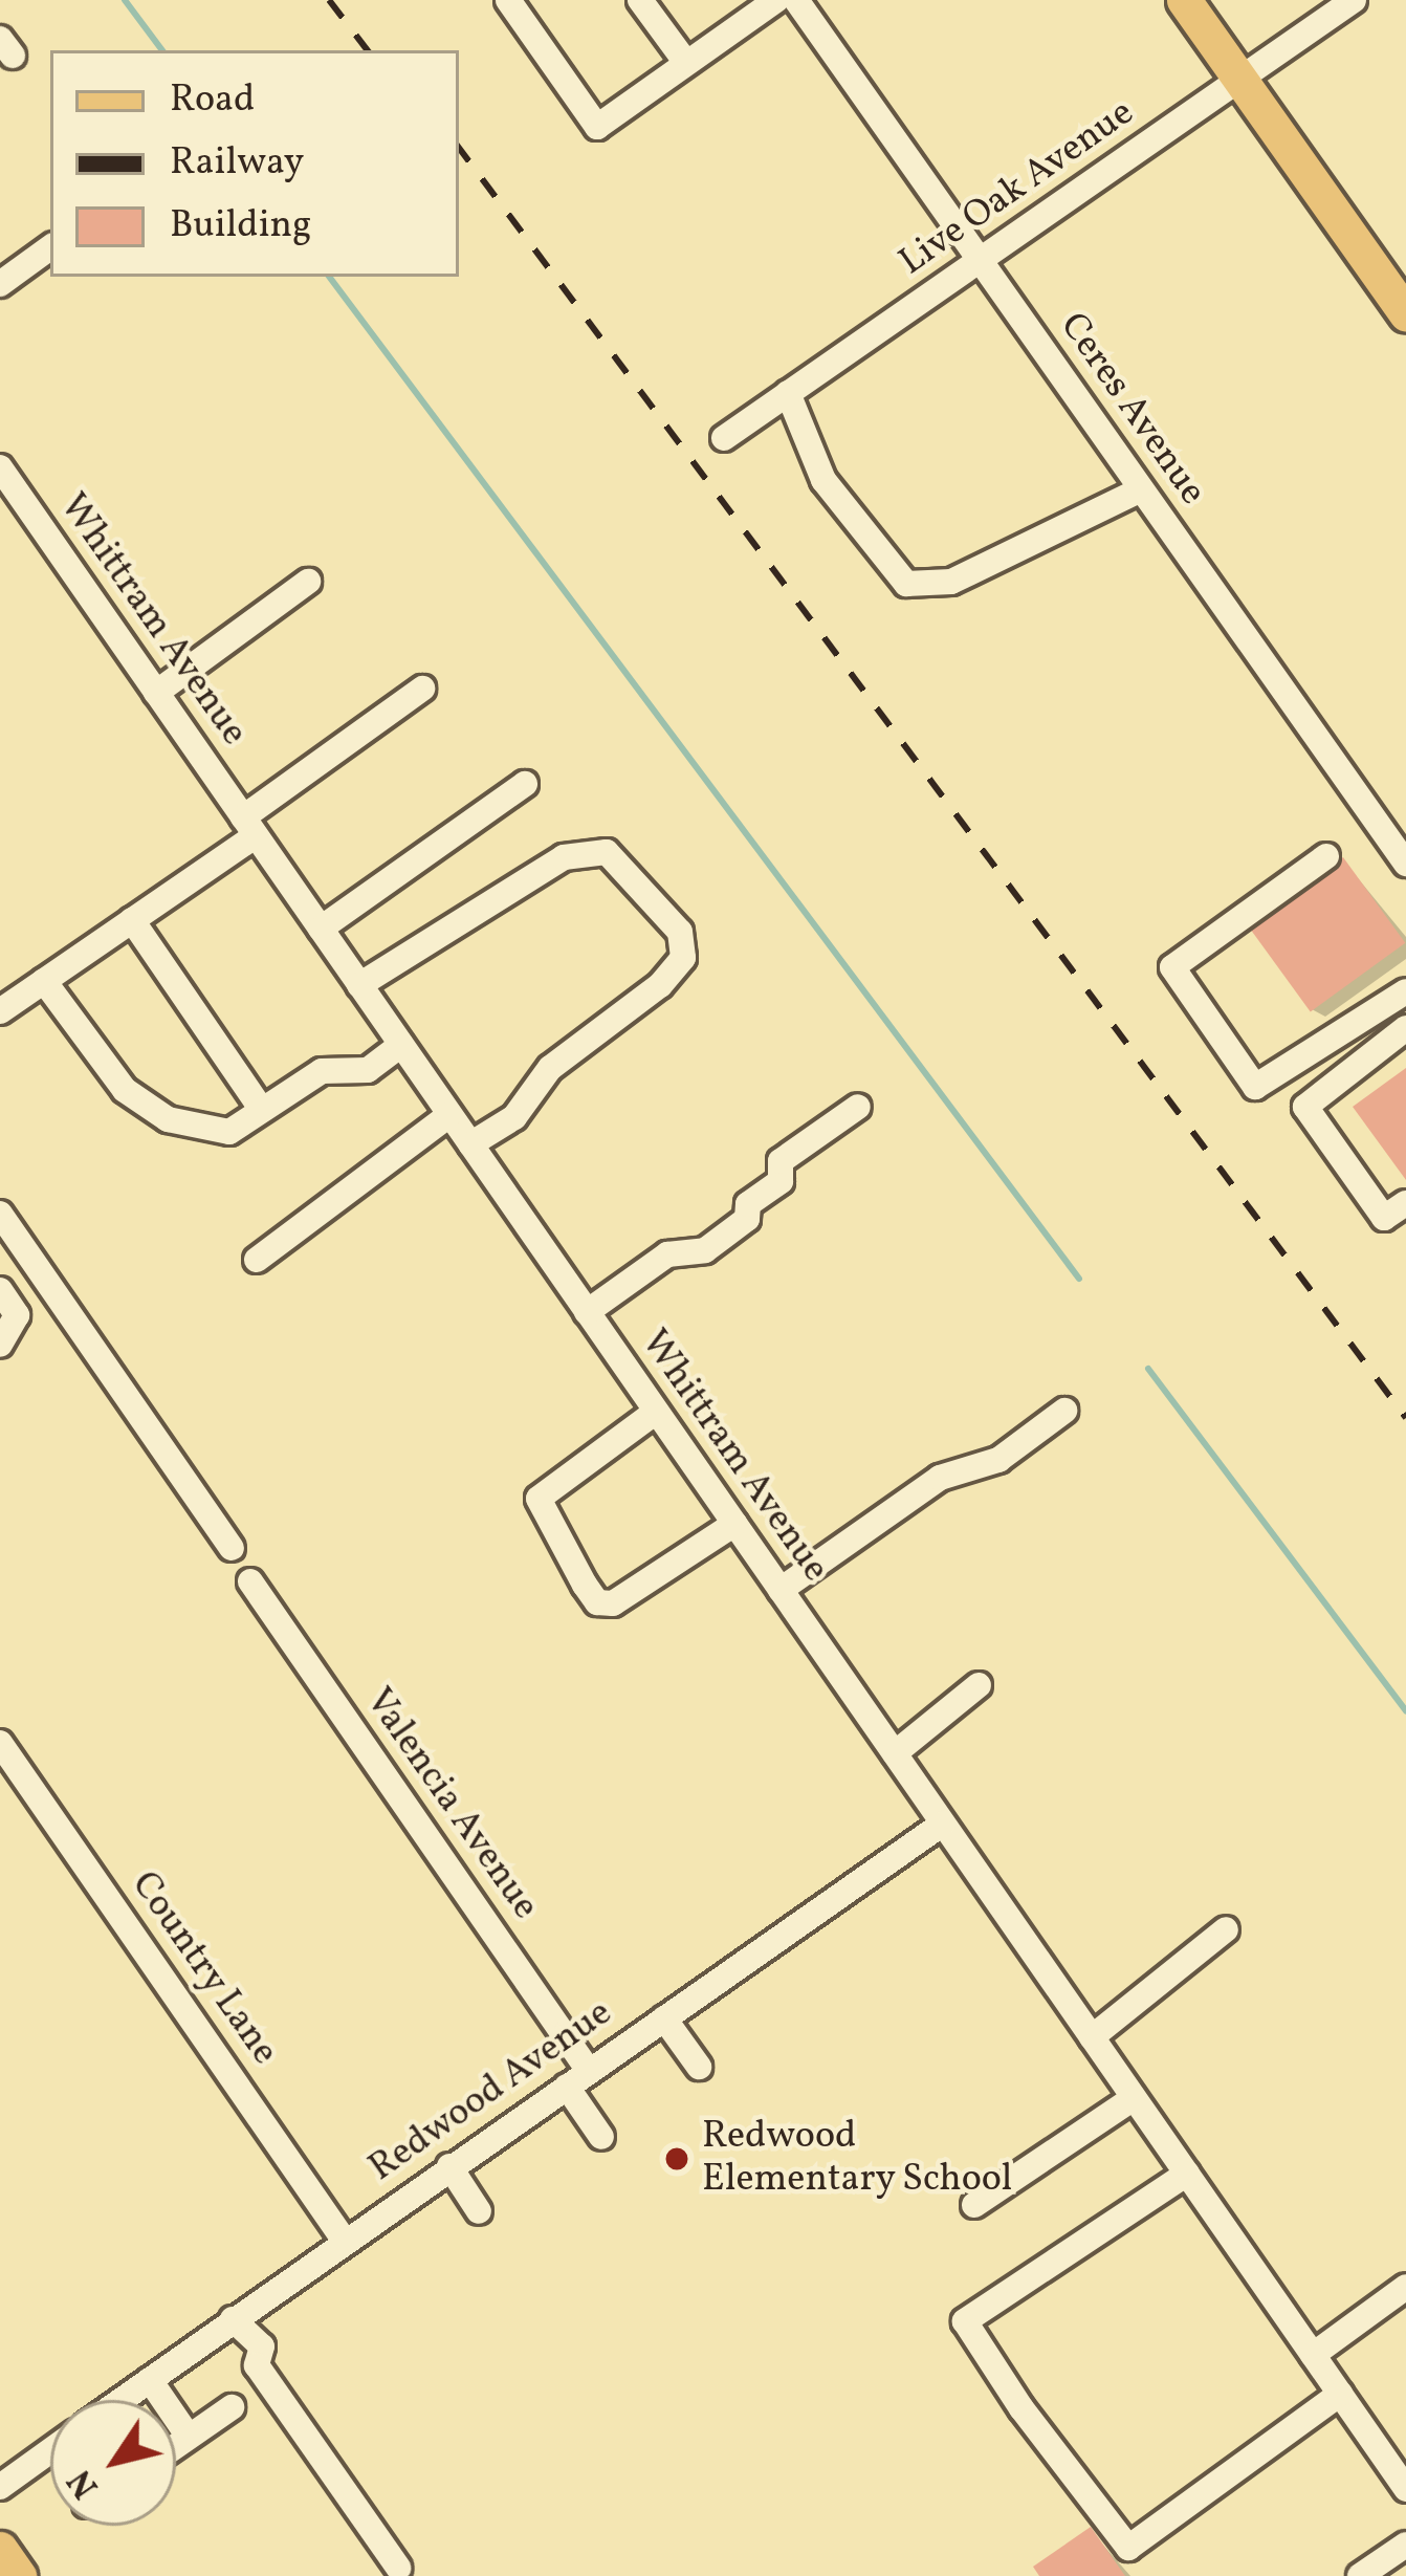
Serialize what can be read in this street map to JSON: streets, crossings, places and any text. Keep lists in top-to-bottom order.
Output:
{
  "streets": {
    "street": [
      "Live Oak Avenue",
      "Ceres Avenue",
      "Whittram Avenue",
      "Valencia Avenue",
      "Country Lane",
      "Redwood Avenue"
    ]
  },
  "crossings": [
    ["Live Oak Avenue", "Ceres Avenue"],
    ["Whittram Avenue", "Redwood Avenue"],
    ["Valencia Avenue", "Redwood Avenue"],
    ["Country Lane", "Redwood Avenue"]
  ],
  "places": ["Redwood Elementary School"],
  "legend": ["Road", "Railway", "Building"],
  "north": "bottom left"
}
